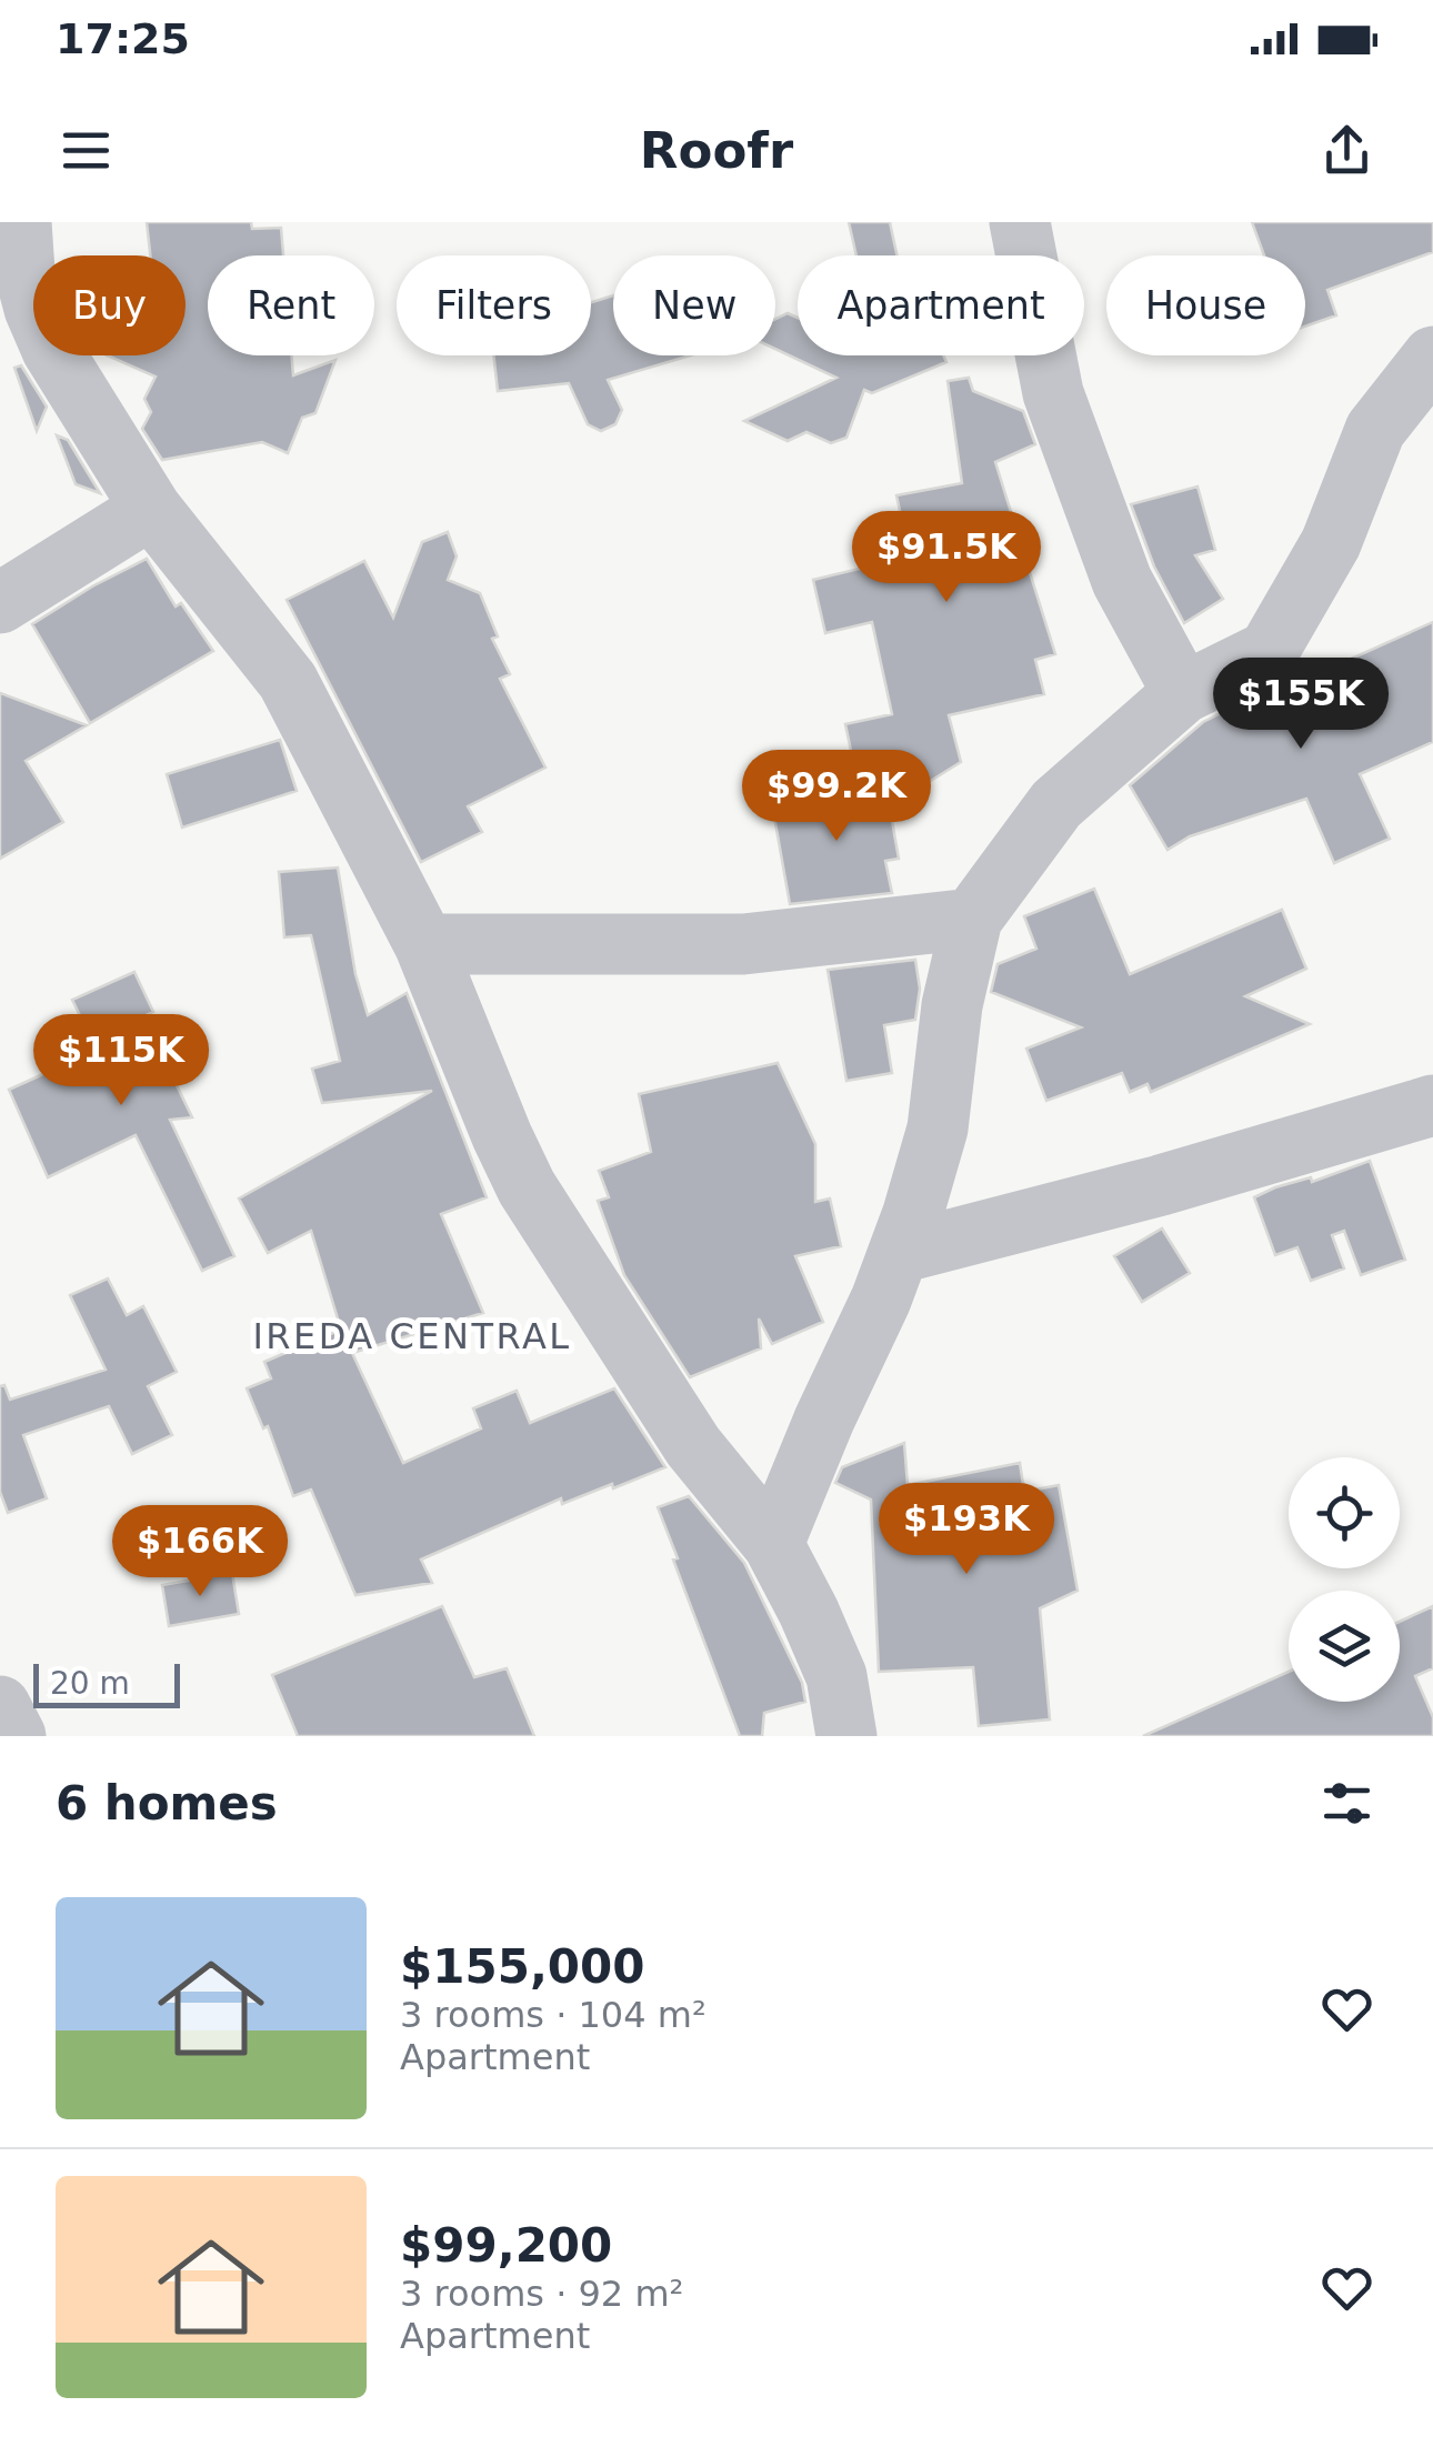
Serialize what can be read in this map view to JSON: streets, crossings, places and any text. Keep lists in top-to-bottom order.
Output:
{
  "districts": ["IREDA CENTRAL"],
  "scale_bar": "20 m",
  "page": {
    "status": "17:25",
    "header": "Roofr",
    "chip": [
      "Buy",
      "Rent",
      "Filters",
      "New",
      "Apartment",
      "House"
    ],
    "price": [
      "$91.5K",
      "$155K",
      "$99.2K",
      "$115K",
      "$193K",
      "$166K"
    ],
    "scale": "20 m",
    "heading": "6 homes",
    "list": [
      {
        "name": "$155,000",
        "note": "3 rooms · 104 m² · Apartment"
      },
      {
        "name": "$99,200",
        "note": "3 rooms · 92 m² · Apartment"
      }
    ]
  }
}
